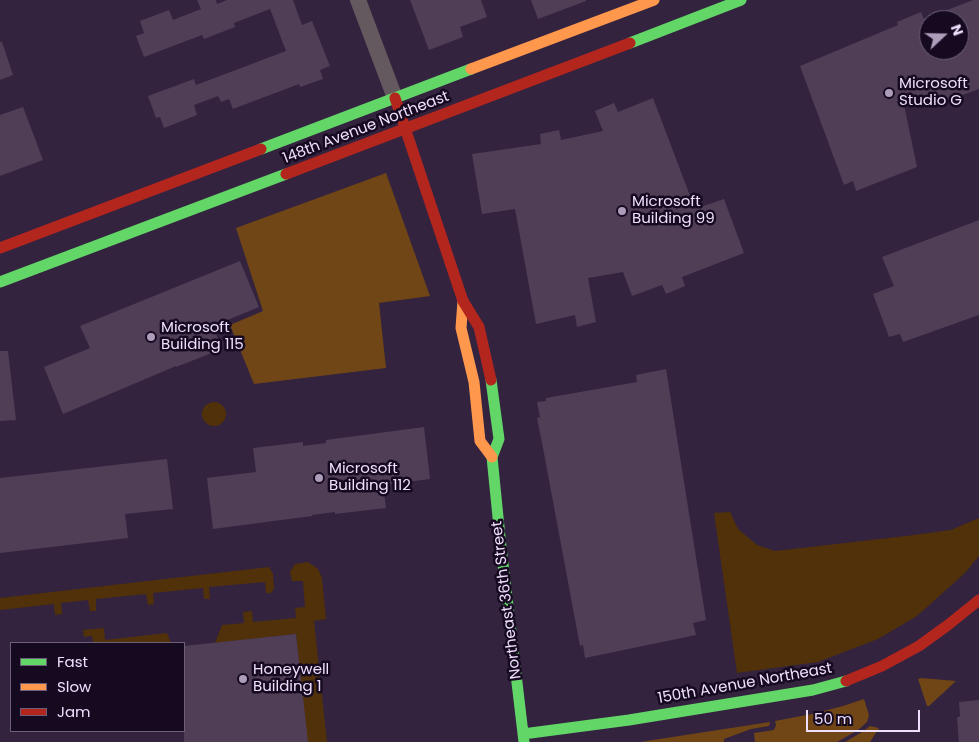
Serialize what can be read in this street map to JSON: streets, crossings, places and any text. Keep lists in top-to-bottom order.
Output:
{
  "streets": {
    "main road": ["148th Avenue Northeast", "Northeast 36th Street", "150th Avenue Northeast"]
  },
  "crossings": [
    ["148th Avenue Northeast", "Northeast 36th Street"],
    ["Northeast 36th Street", "150th Avenue Northeast"]
  ],
  "places": [
    "Microsoft Studio G",
    "Microsoft Building 99",
    "Microsoft Building 115",
    "Microsoft Building 112",
    "Honeywell Building 1"
  ],
  "legend": ["Fast", "Slow", "Jam"],
  "scale_bar": "50 m",
  "north": "right"
}
